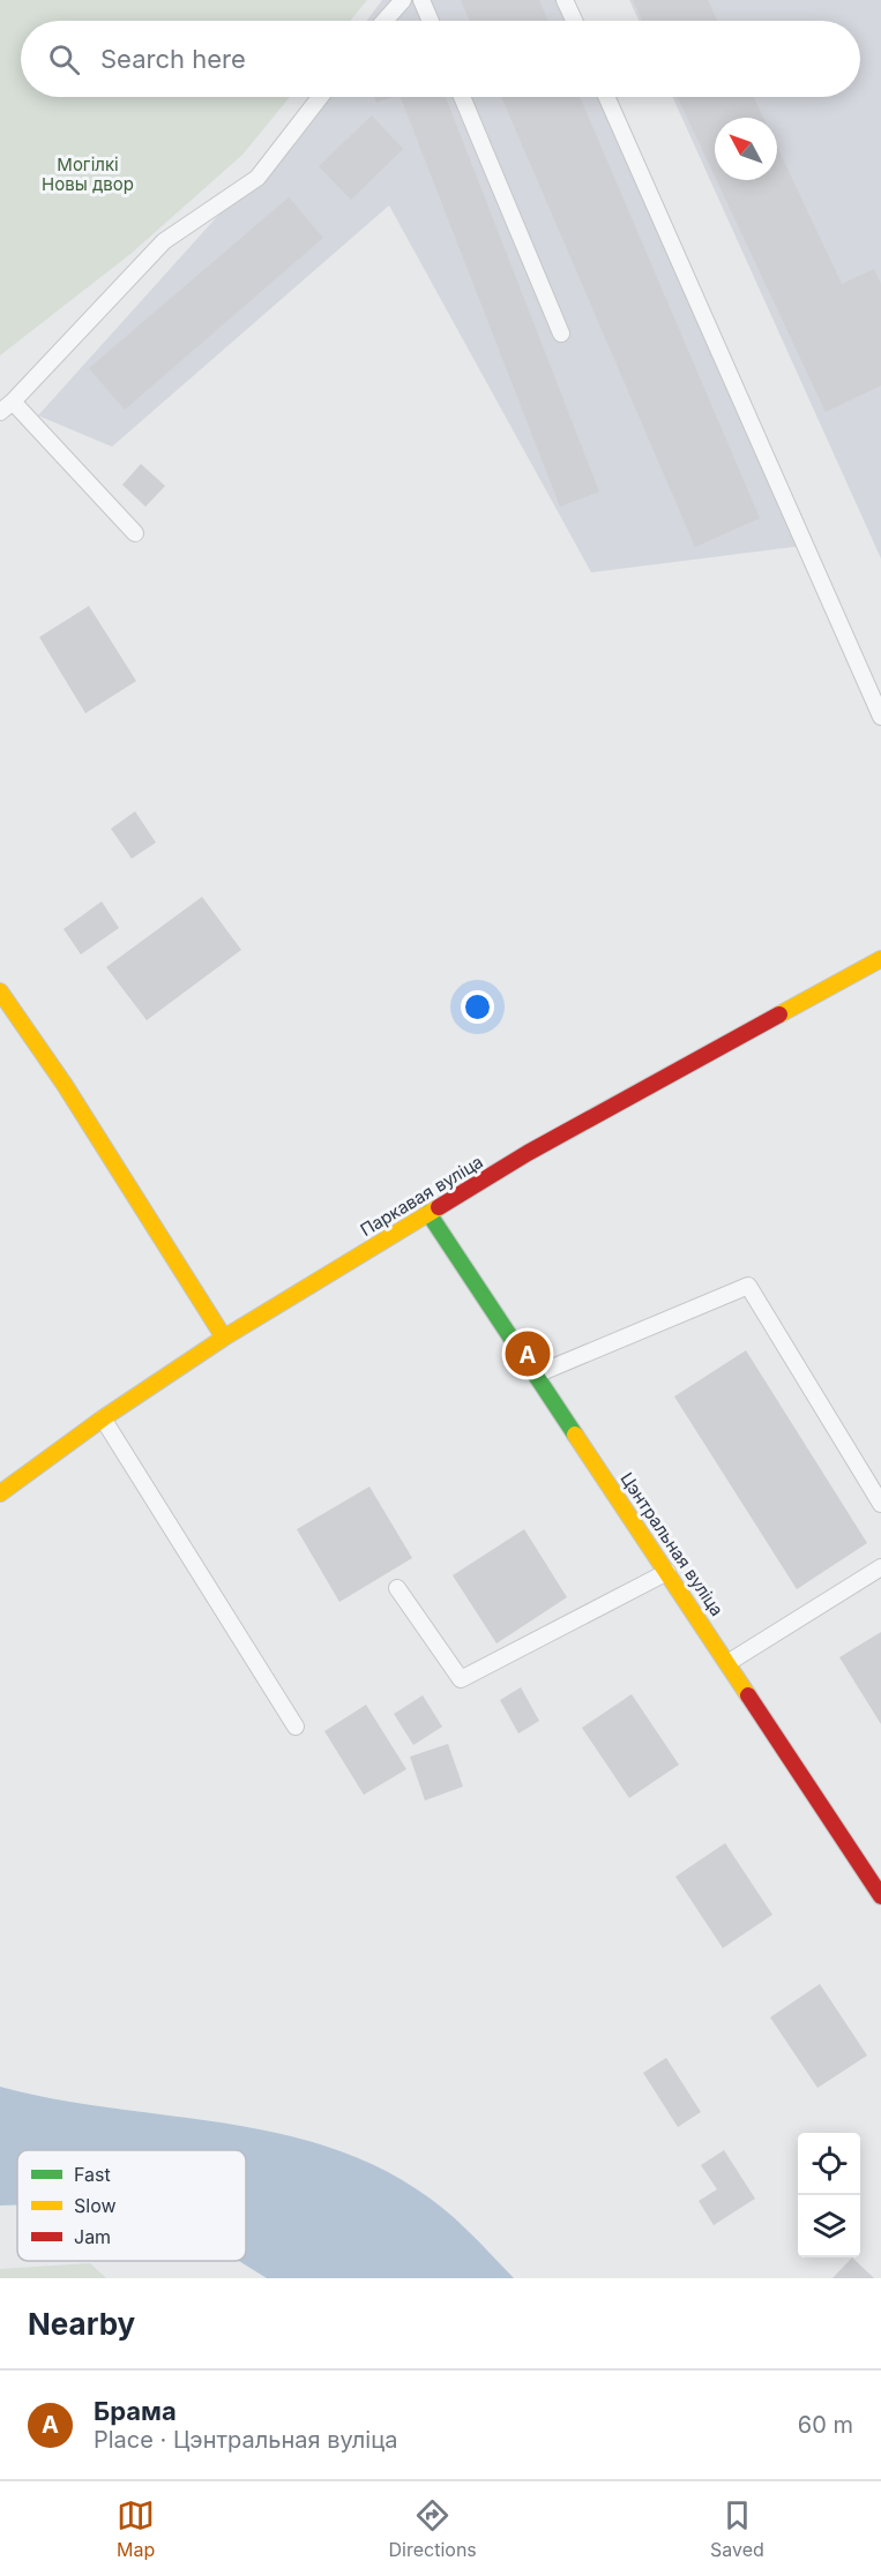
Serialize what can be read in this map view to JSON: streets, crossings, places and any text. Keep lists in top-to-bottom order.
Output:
{
  "streets": {
    "street": ["Паркавая вуліца", "Цэнтральная вуліца"]
  },
  "crossings": [
    ["Паркавая вуліца", "Цэнтральная вуліца"]
  ],
  "parks": ["Могілкі Новы двор"],
  "legend": ["Fast", "Slow", "Jam"],
  "north": "top left",
  "page": {
    "search": "Search here",
    "pins": "A",
    "heading": "Nearby",
    "list": [
      {
        "mark": "A",
        "name": "Брама",
        "note": "Place · Цэнтральная вуліца",
        "value": "60 m"
      }
    ],
    "nav": ["Map", "Directions", "Saved"]
  }
}
